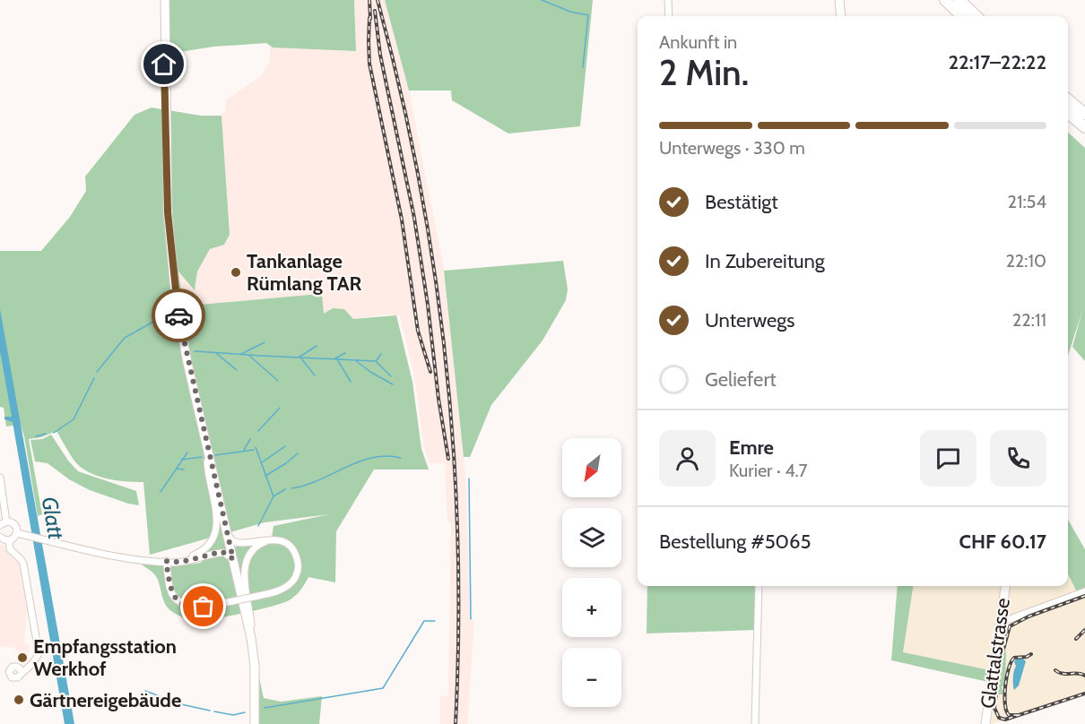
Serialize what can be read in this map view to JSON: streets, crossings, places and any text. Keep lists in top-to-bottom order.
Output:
{
  "streets": {
    "main road": ["Glattalstrasse"]
  },
  "water": ["Glatt"],
  "places": ["Tankanlage Rümlang TAR", "Empfangsstation Werkhof", "Gärtnereigebäude"],
  "north": "bottom left",
  "page": {
    "heading": ["2 Min.", "Ankunft in", "22:17–22:22"],
    "panel": [
      "Emre",
      "Kurier · 4.7",
      "Bestellung #5065",
      "CHF 60.17"
    ],
    "bar": "Unterwegs · 330 m",
    "list": [
      ["Bestätigt", "21:54"],
      ["In Zubereitung", "22:10"],
      ["Unterwegs", "22:11"],
      "Geliefert"
    ],
    "map_buttons": ["+", "−"]
  }
}
